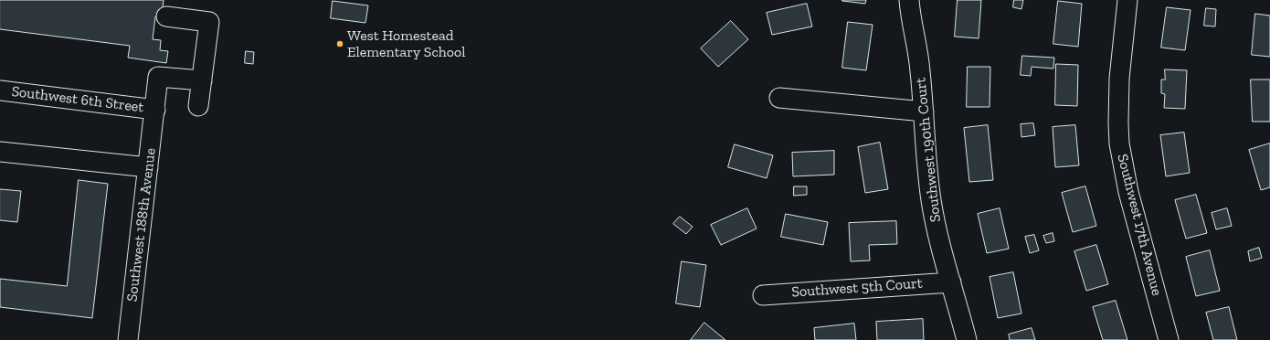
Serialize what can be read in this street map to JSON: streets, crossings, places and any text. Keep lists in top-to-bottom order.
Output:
{
  "streets": {
    "street": [
      "Southwest 6th Street",
      "Southwest 190th Court",
      "Southwest 188th Avenue",
      "Southwest 17th Avenue",
      "Southwest 5th Court"
    ]
  },
  "crossings": [
    ["Southwest 6th Street", "Southwest 188th Avenue"],
    ["Southwest 190th Court", "Southwest 5th Court"]
  ],
  "places": ["West Homestead Elementary School"]
}
